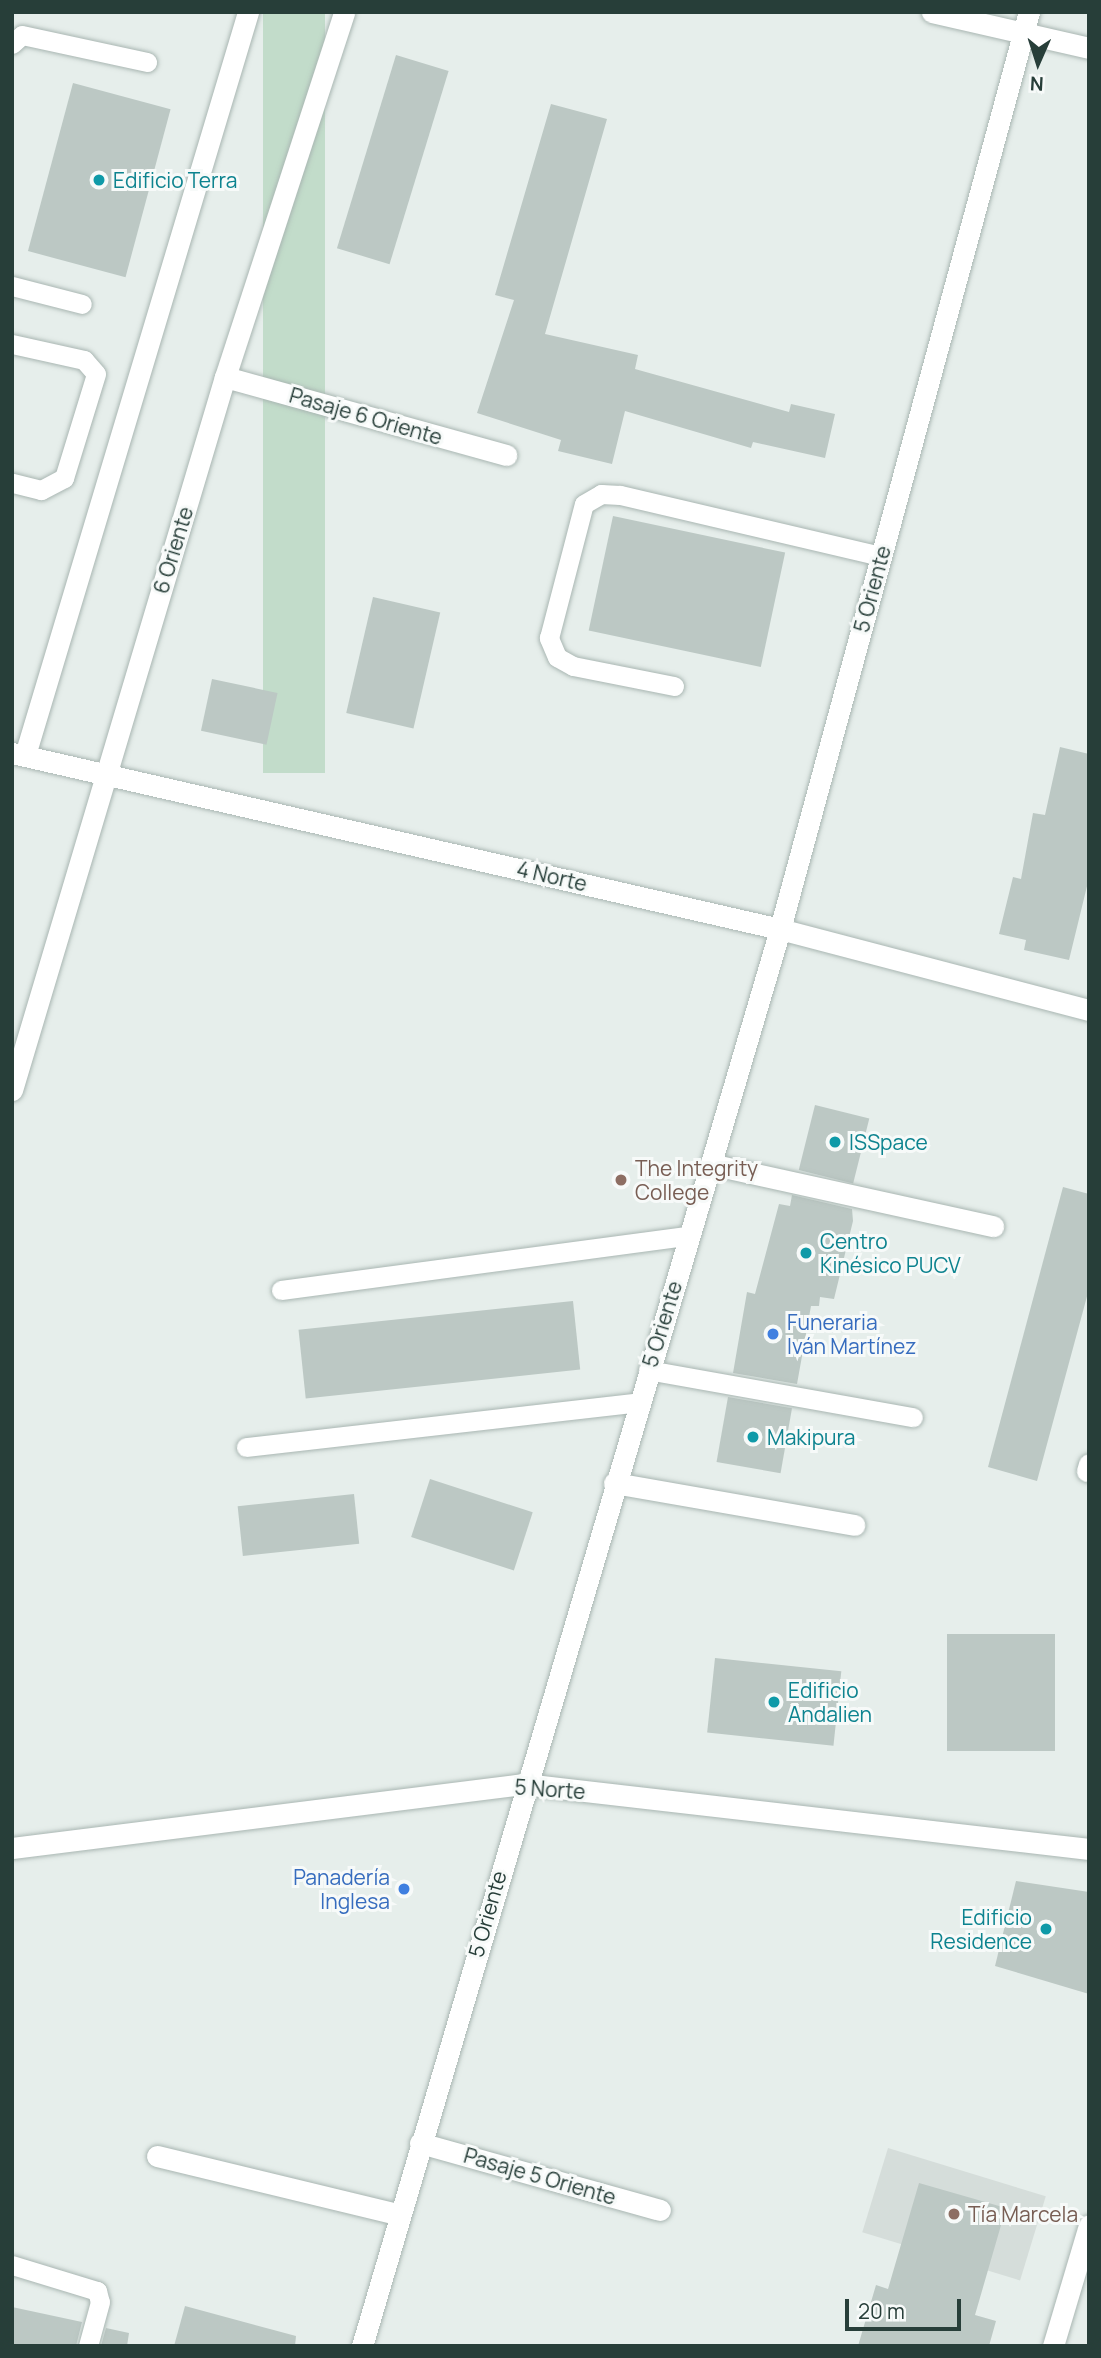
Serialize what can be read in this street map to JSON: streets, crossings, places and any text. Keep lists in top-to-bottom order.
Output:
{
  "streets": {
    "street": [
      "Pasaje 6 Oriente",
      "6 Oriente",
      "5 Oriente",
      "4 Norte",
      "5 Norte",
      "Pasaje 5 Oriente"
    ]
  },
  "crossings": [
    ["Pasaje 6 Oriente", "6 Oriente"],
    ["6 Oriente", "4 Norte"],
    ["5 Oriente", "4 Norte"],
    ["5 Oriente", "5 Norte"],
    ["5 Oriente", "Pasaje 5 Oriente"]
  ],
  "places": [
    "Edificio Terra",
    "ISSpace",
    "The Integrity College",
    "Centro Kinésico PUCV",
    "Funeraria Iván Martínez",
    "Makipura",
    "Edificio Andalien",
    "Panadería Inglesa",
    "Edificio Residence",
    "Tía Marcela"
  ],
  "scale_bar": "20 m",
  "north": "bottom"
}
